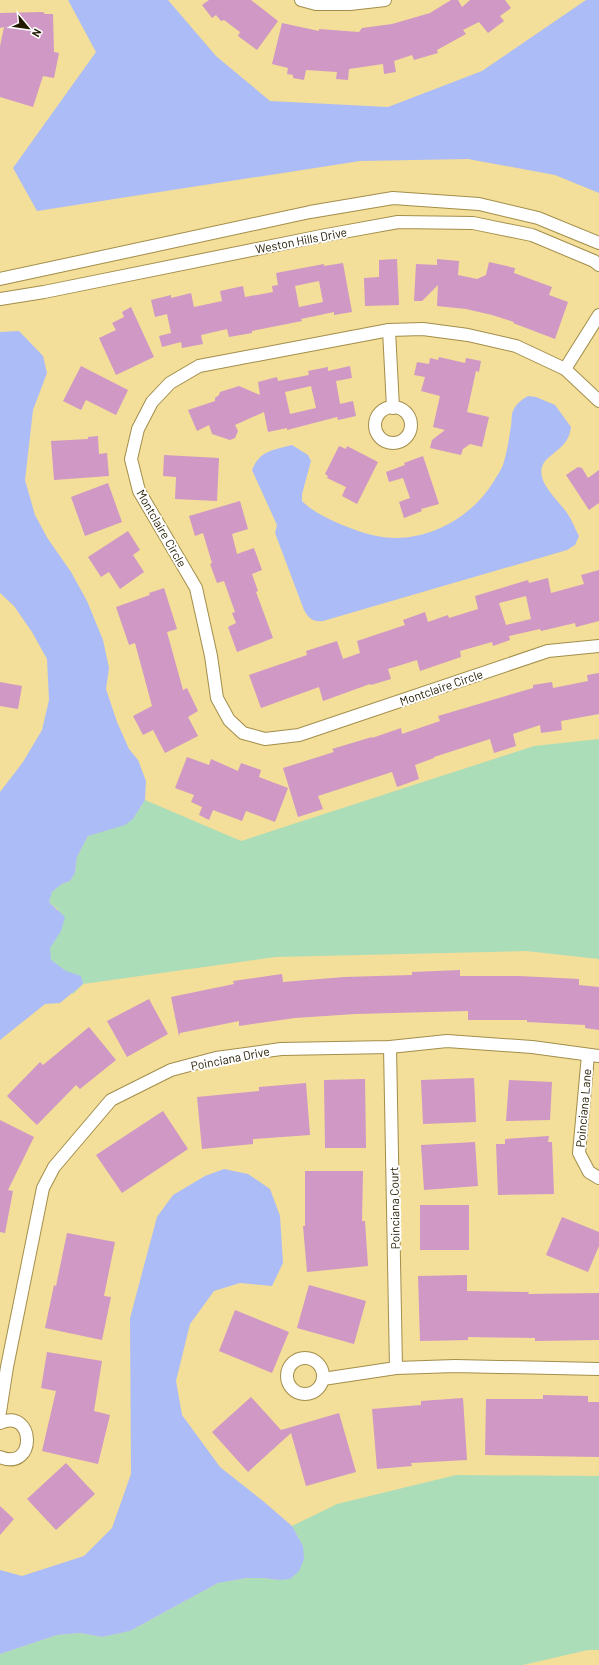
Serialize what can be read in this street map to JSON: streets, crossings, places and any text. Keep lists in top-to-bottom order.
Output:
{
  "streets": {
    "street": [
      "Weston Hills Drive",
      "Montclaire Circle",
      "Poinciana Drive",
      "Poinciana Lane",
      "Poinciana Court"
    ]
  },
  "crossings": [
    ["Poinciana Drive", "Poinciana Lane"],
    ["Poinciana Drive", "Poinciana Court"]
  ],
  "north": "bottom right"
}
